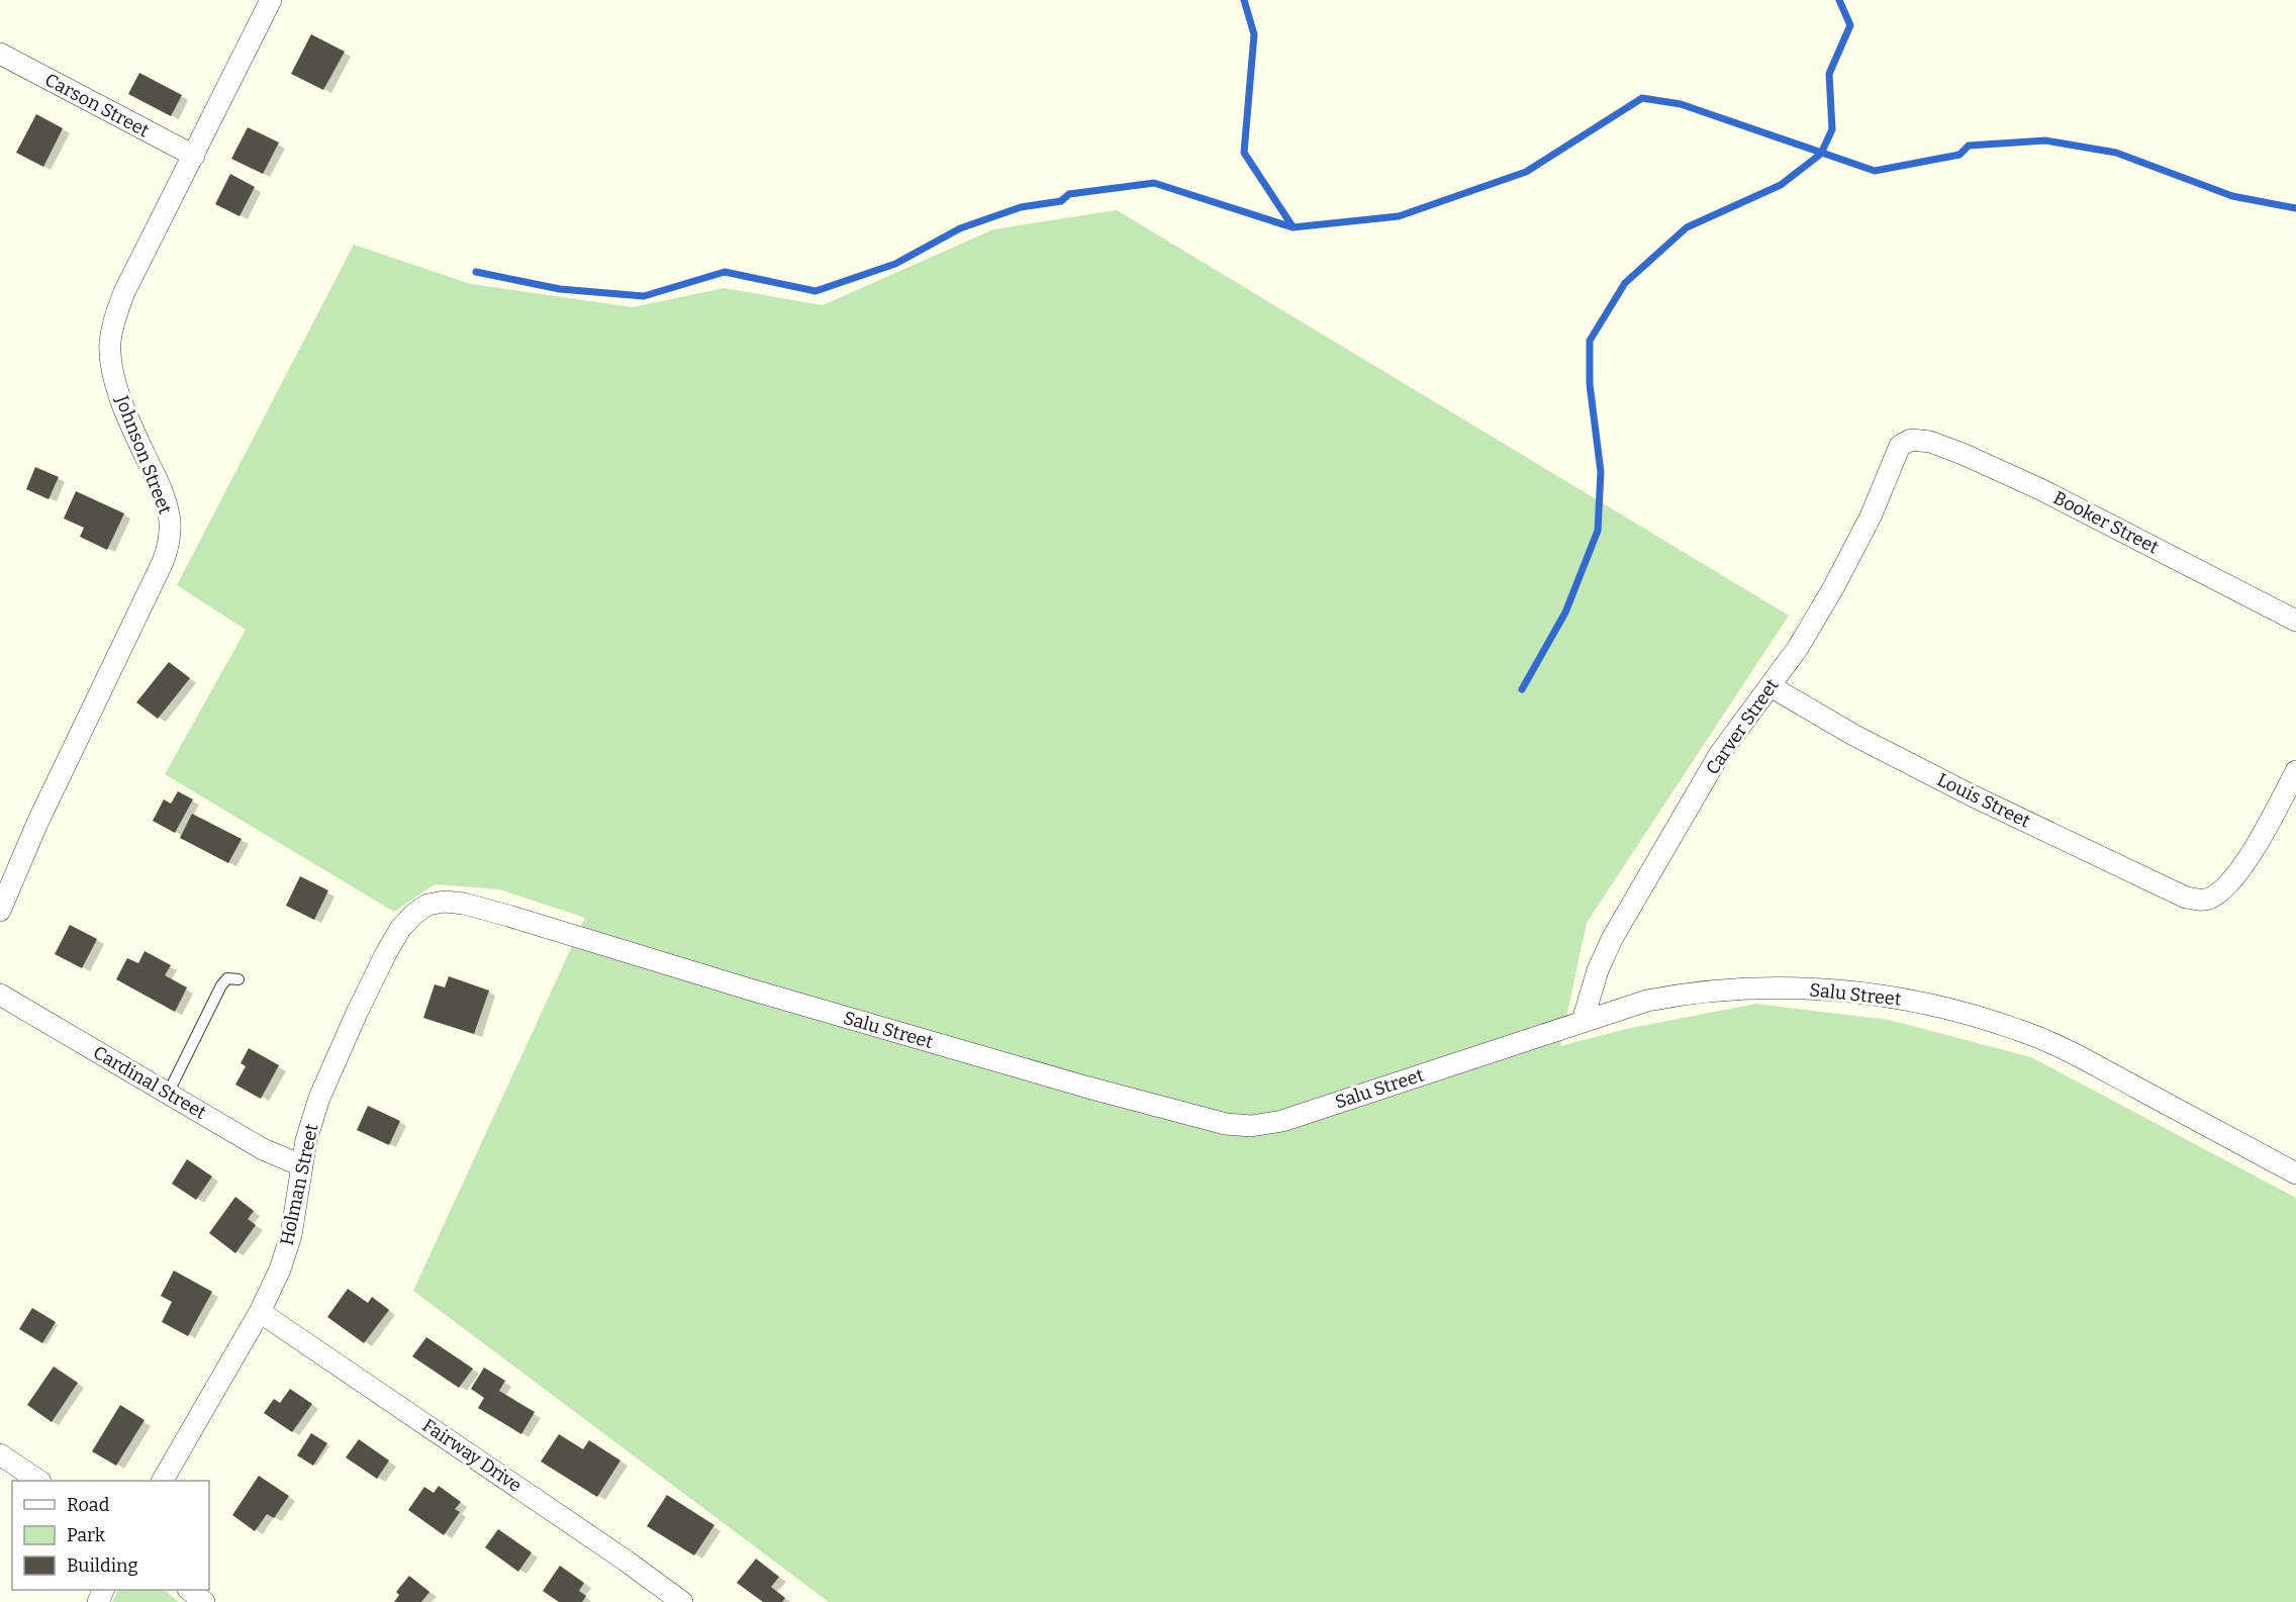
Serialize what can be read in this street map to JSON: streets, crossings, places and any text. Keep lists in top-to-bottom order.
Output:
{
  "streets": {
    "street": [
      "Carson Street",
      "Johnson Street",
      "Booker Street",
      "Carver Street",
      "Louis Street",
      "Salu Street",
      "Cardinal Street",
      "Holman Street",
      "Fairway Drive"
    ]
  },
  "crossings": [
    ["Carson Street", "Johnson Street"],
    ["Booker Street", "Carver Street"],
    ["Carver Street", "Louis Street"],
    ["Carver Street", "Salu Street"],
    ["Salu Street", "Holman Street"],
    ["Cardinal Street", "Holman Street"],
    ["Holman Street", "Fairway Drive"]
  ],
  "legend": ["Road", "Park", "Building"]
}
